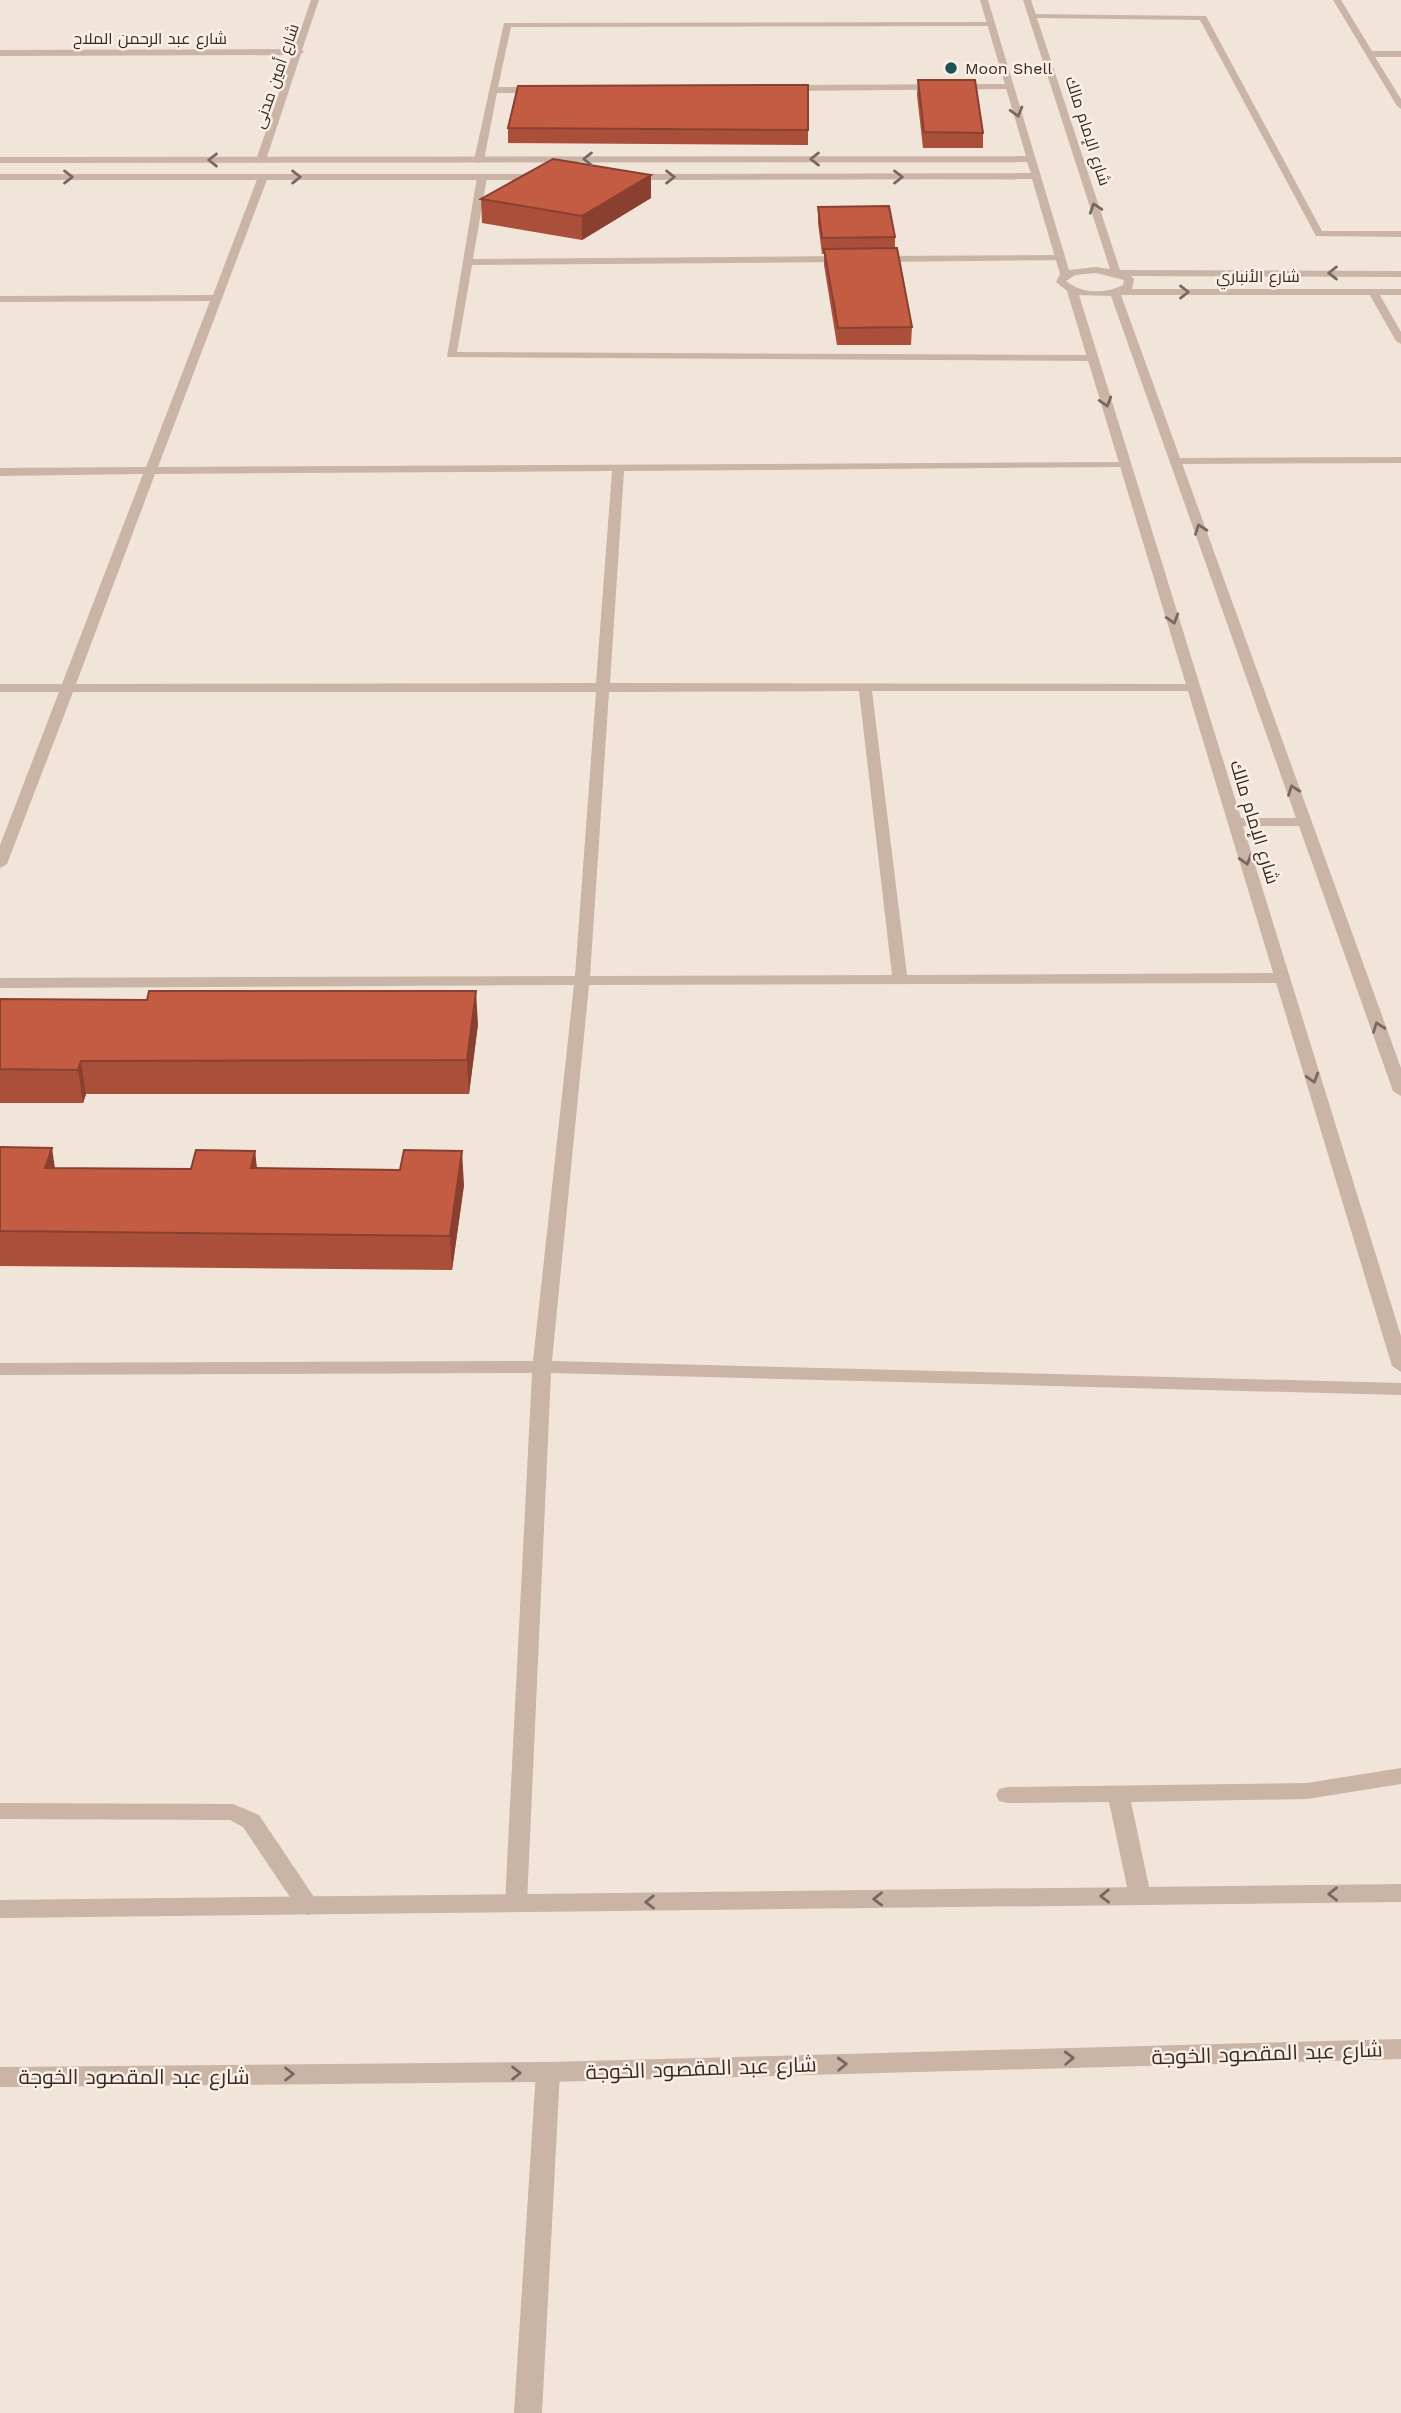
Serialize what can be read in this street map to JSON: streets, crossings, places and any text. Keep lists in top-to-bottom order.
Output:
{
  "streets": {
    "street": [
      "شارع عبد الرحمن الملاح",
      "شارع أمين مدنى",
      "شارع الإمام مالك",
      "شارع الأنباري",
      "شارع عبد المقصود الخوجة"
    ]
  },
  "crossings": [
    ["شارع عبد الرحمن الملاح", "شارع أمين مدنى"],
    ["شارع الإمام مالك", "شارع الأنباري"]
  ],
  "one_way": ["شارع عبد المقصود الخوجة"],
  "places": ["Moon Shell"]
}
